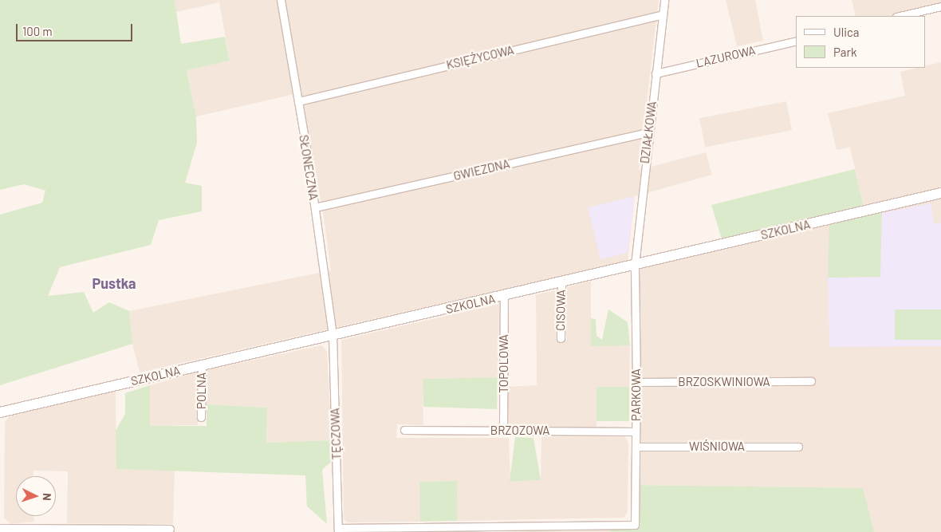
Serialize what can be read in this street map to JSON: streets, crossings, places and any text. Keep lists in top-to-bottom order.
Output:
{
  "streets": {
    "street": [
      "LAZUROWA",
      "KSIĘŻYCOWA",
      "DZIAŁKOWA",
      "SŁONECZNA",
      "GWIEZDNA",
      "SZKOLNA",
      "CISOWA",
      "TOPOLOWA",
      "BRZOSKWINIOWA",
      "POLNA",
      "PARKOWA",
      "BRZOZOWA",
      "TĘCZOWA",
      "WIŚNIOWA"
    ]
  },
  "crossings": [
    ["LAZUROWA", "DZIAŁKOWA"],
    ["KSIĘŻYCOWA", "DZIAŁKOWA"],
    ["KSIĘŻYCOWA", "SŁONECZNA"],
    ["DZIAŁKOWA", "GWIEZDNA"],
    ["DZIAŁKOWA", "SZKOLNA"],
    ["DZIAŁKOWA", "PARKOWA"],
    ["SŁONECZNA", "GWIEZDNA"],
    ["SŁONECZNA", "SZKOLNA"],
    ["SŁONECZNA", "TĘCZOWA"],
    ["SZKOLNA", "CISOWA"],
    ["SZKOLNA", "TOPOLOWA"],
    ["SZKOLNA", "POLNA"],
    ["SZKOLNA", "PARKOWA"],
    ["SZKOLNA", "TĘCZOWA"],
    ["TOPOLOWA", "BRZOZOWA"],
    ["BRZOSKWINIOWA", "PARKOWA"],
    ["PARKOWA", "BRZOZOWA"],
    ["PARKOWA", "TĘCZOWA"],
    ["PARKOWA", "WIŚNIOWA"]
  ],
  "districts": ["Pustka"],
  "legend": ["Ulica", "Park"],
  "scale_bar": "100 m",
  "north": "right"
}
